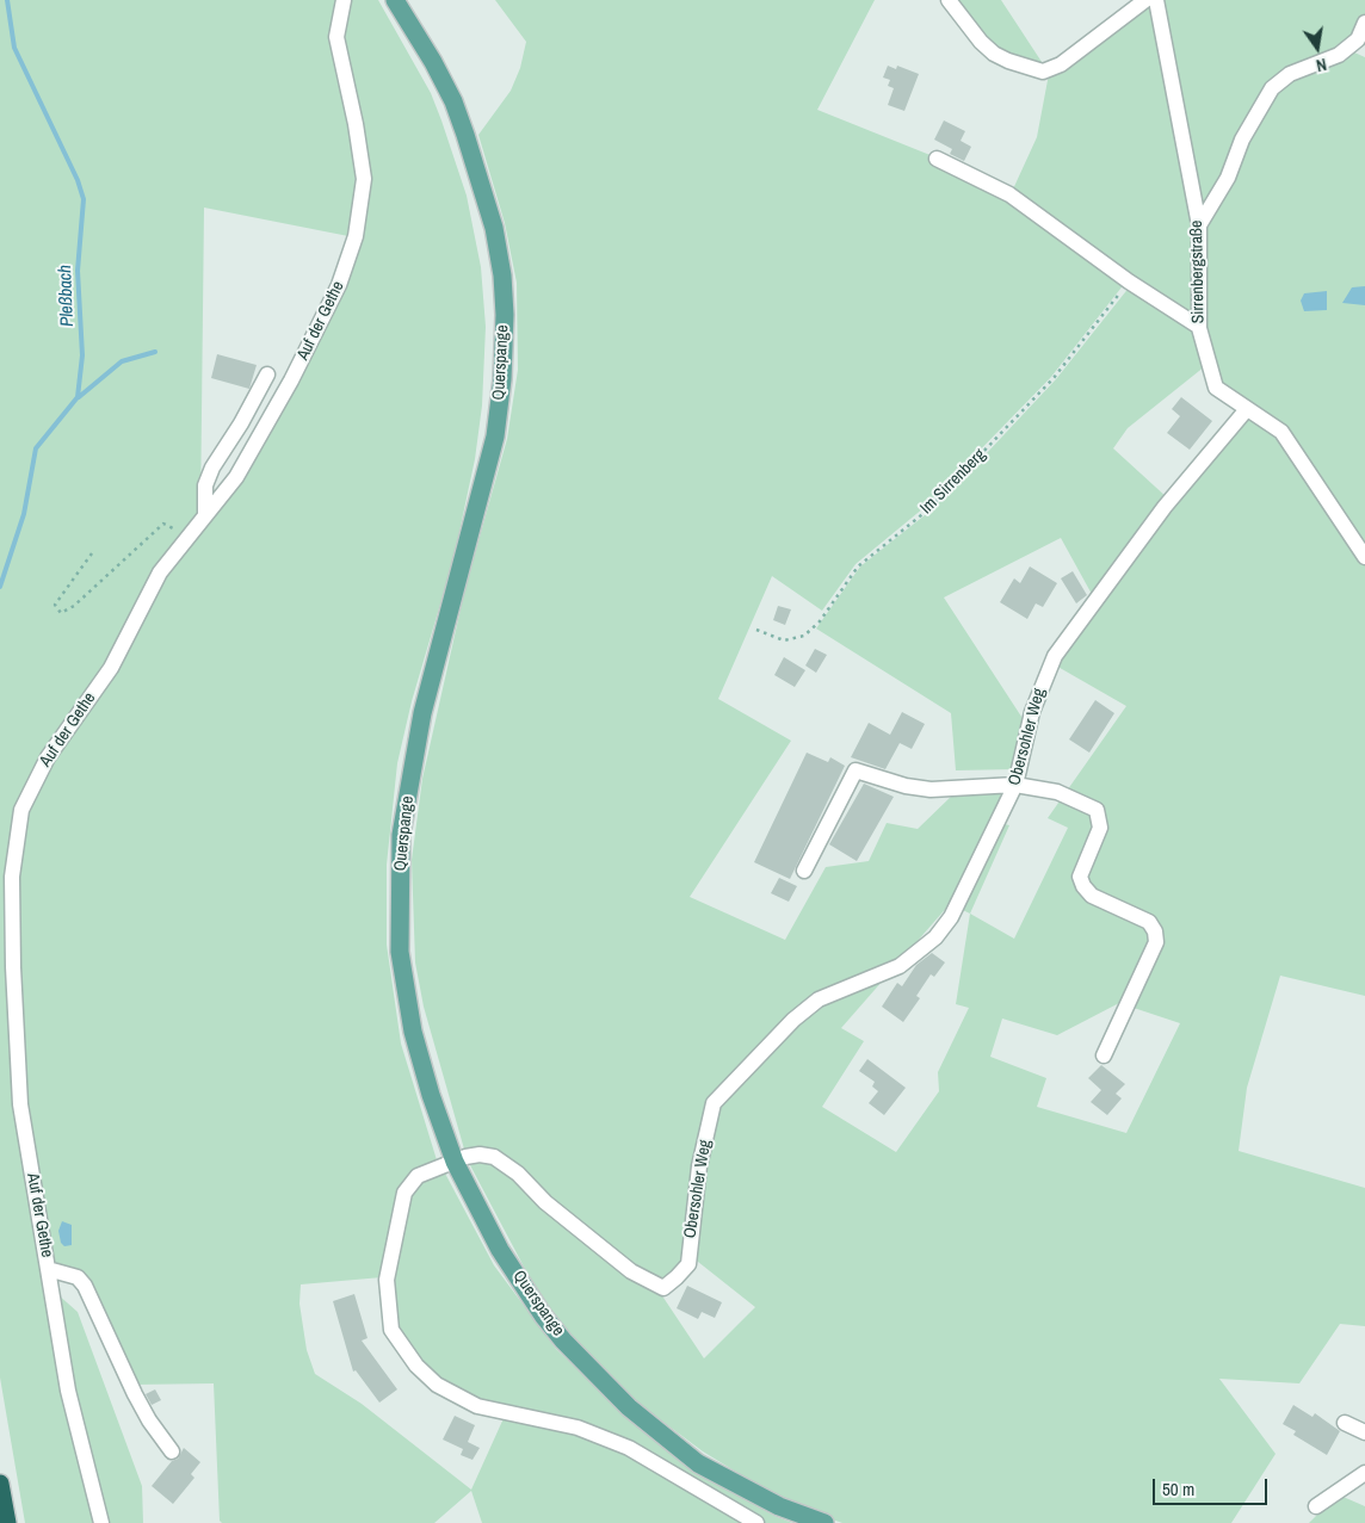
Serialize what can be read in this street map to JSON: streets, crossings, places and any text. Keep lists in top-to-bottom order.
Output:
{
  "streets": {
    "main road": ["Querspange"],
    "street": ["Sirrenbergstraße", "Auf der Gethe", "Obersohler Weg"],
    "path": ["Im Sirrenberg"]
  },
  "crossings": [
    ["Sirrenbergstraße", "Obersohler Weg"],
    ["Querspange", "Obersohler Weg"]
  ],
  "water": ["Pleßbach"],
  "scale_bar": "50 m",
  "north": "bottom"
}
